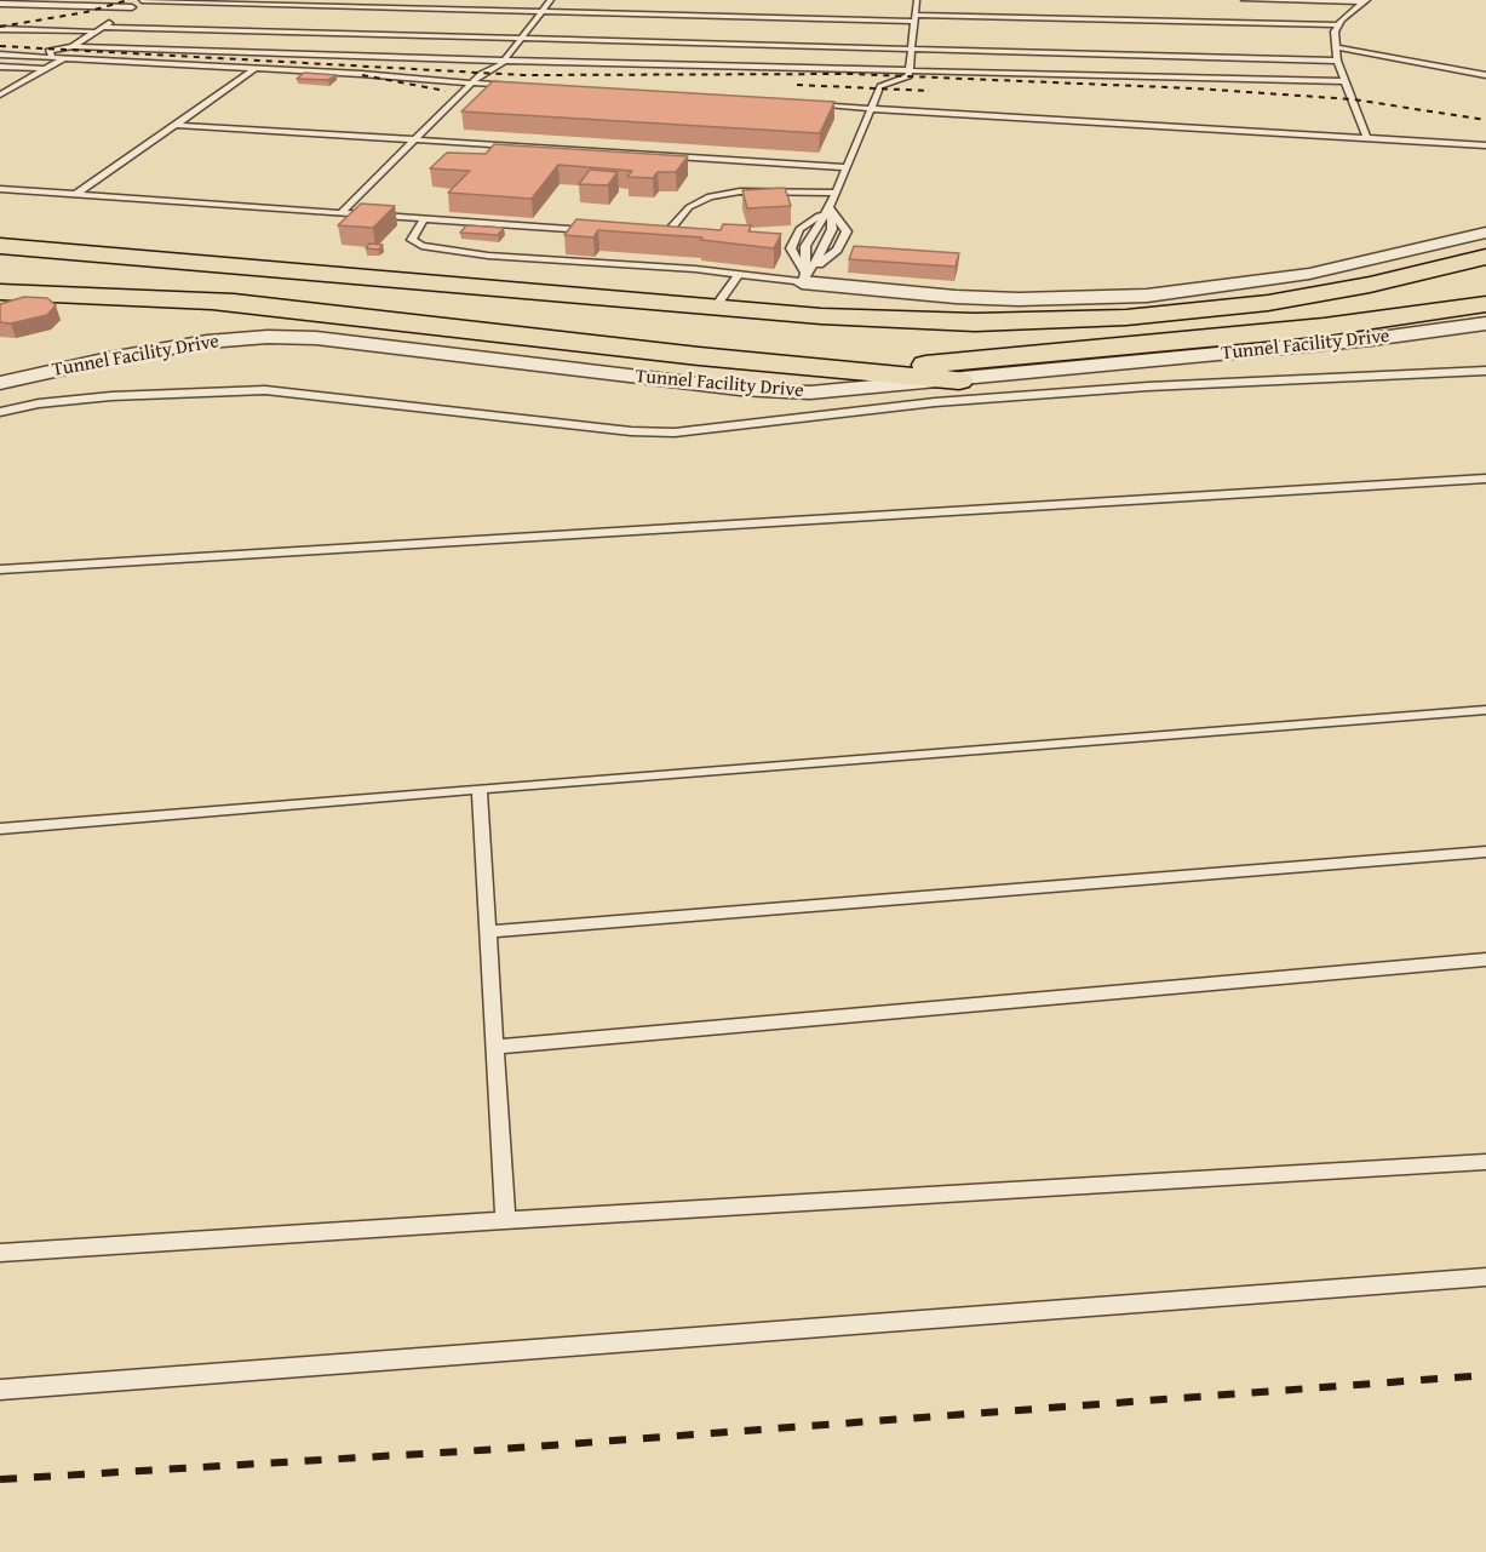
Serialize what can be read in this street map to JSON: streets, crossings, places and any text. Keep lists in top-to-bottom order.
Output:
{
  "streets": {
    "street": ["Tunnel Facility Drive"]
  }
}
